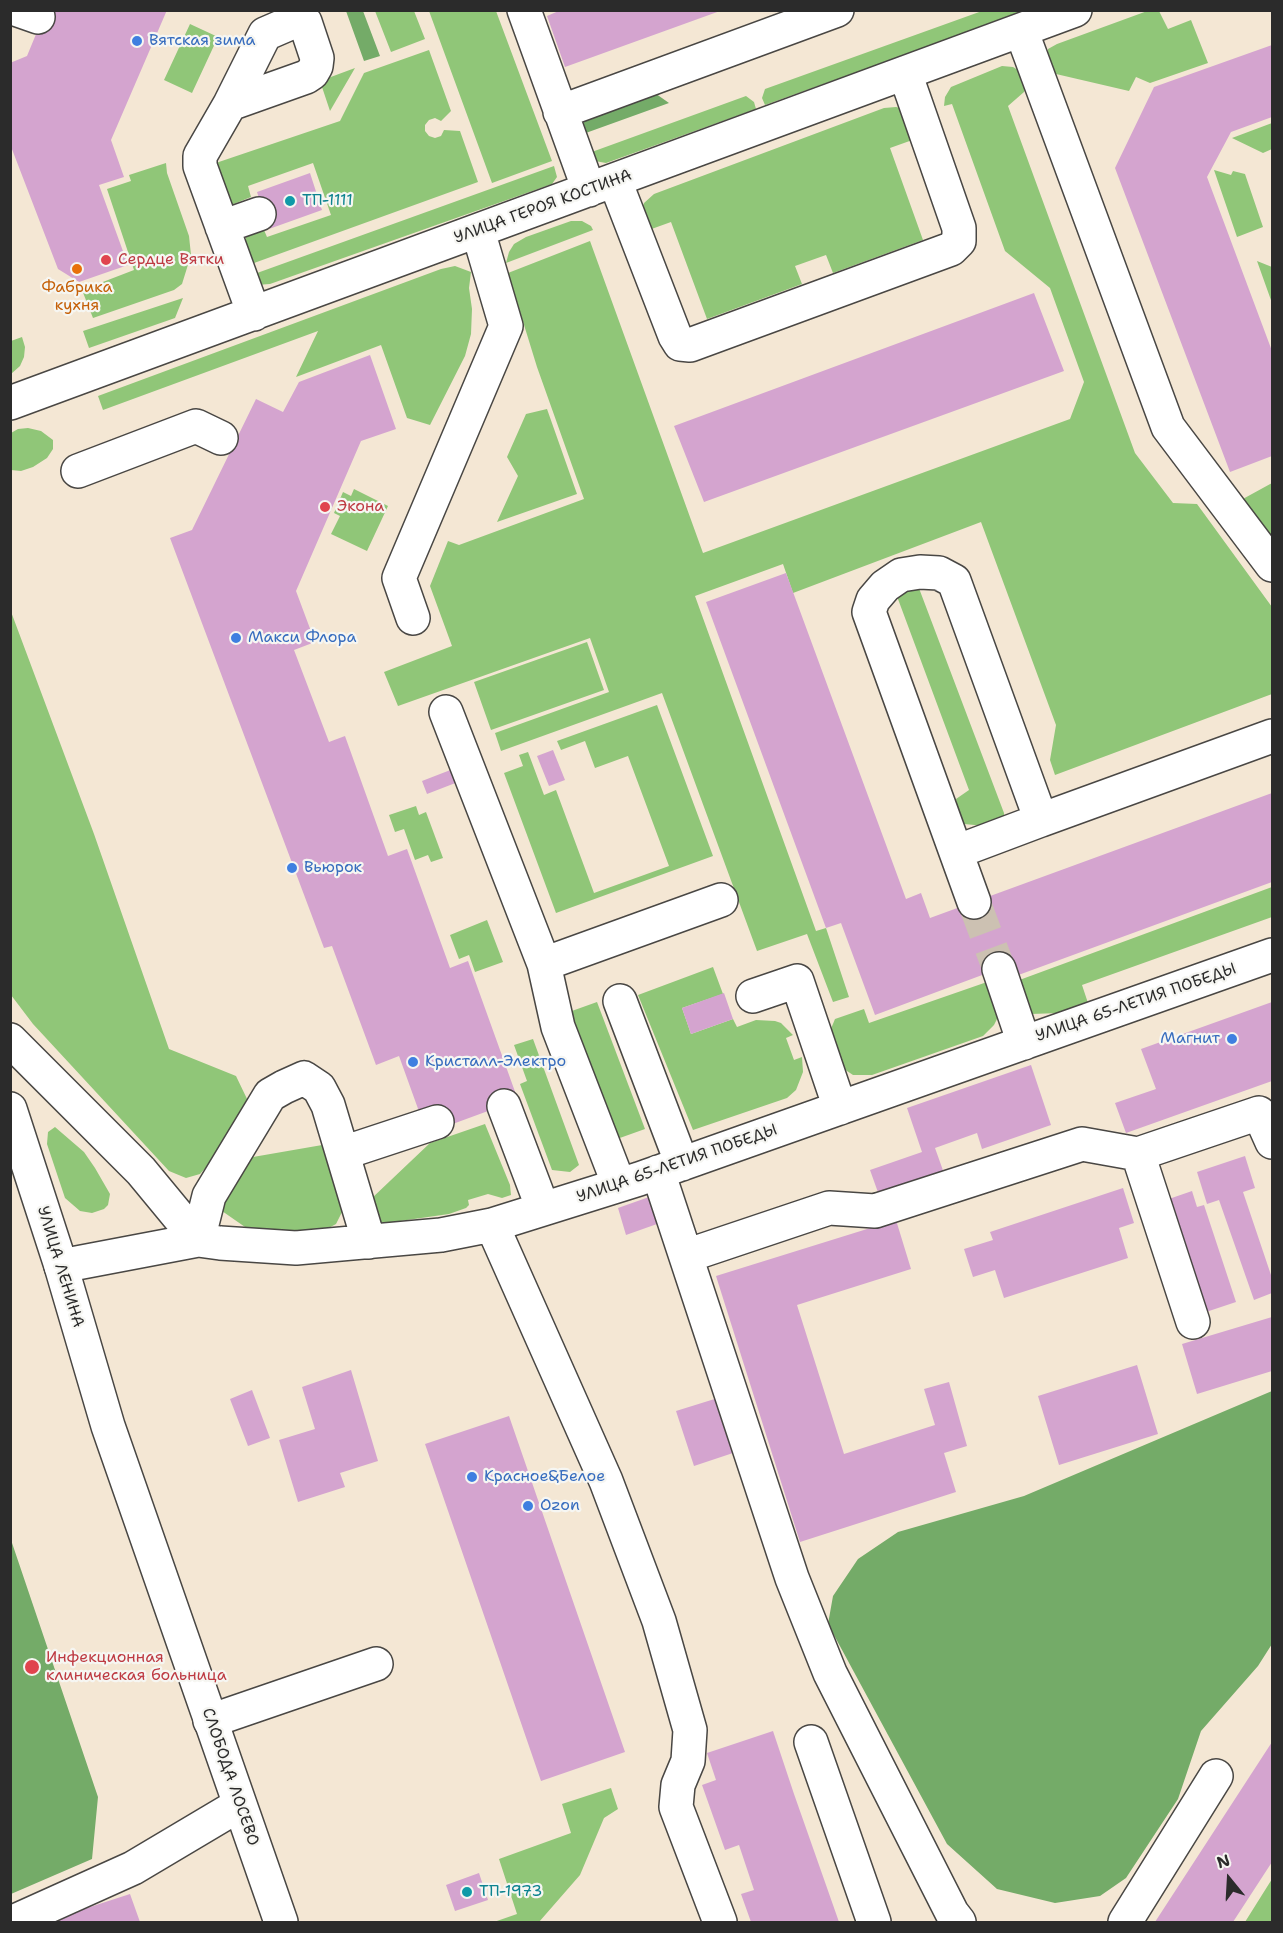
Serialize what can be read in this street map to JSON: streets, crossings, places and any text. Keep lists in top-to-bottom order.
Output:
{
  "streets": {
    "street": [
      "УЛИЦА ГЕРОЯ КОСТИНА",
      "УЛИЦА 65-ЛЕТИЯ ПОБЕДЫ",
      "УЛИЦА ЛЕНИНА",
      "СЛОБОДА ЛОСЕВО"
    ]
  },
  "crossings": [
    ["УЛИЦА 65-ЛЕТИЯ ПОБЕДЫ", "УЛИЦА ЛЕНИНА"],
    ["УЛИЦА ЛЕНИНА", "СЛОБОДА ЛОСЕВО"]
  ],
  "places": [
    "Вятская зима",
    "ТП-1111",
    "Сердце Вятки",
    "Фабрика кухня",
    "Экона",
    "Макси Флора",
    "Вьюрок",
    "Магнит",
    "Кристалл-Электро",
    "Красное&Белое",
    "Ozon",
    "Инфекционная клиническая больница",
    "ТП-1973"
  ],
  "north": "top"
}
